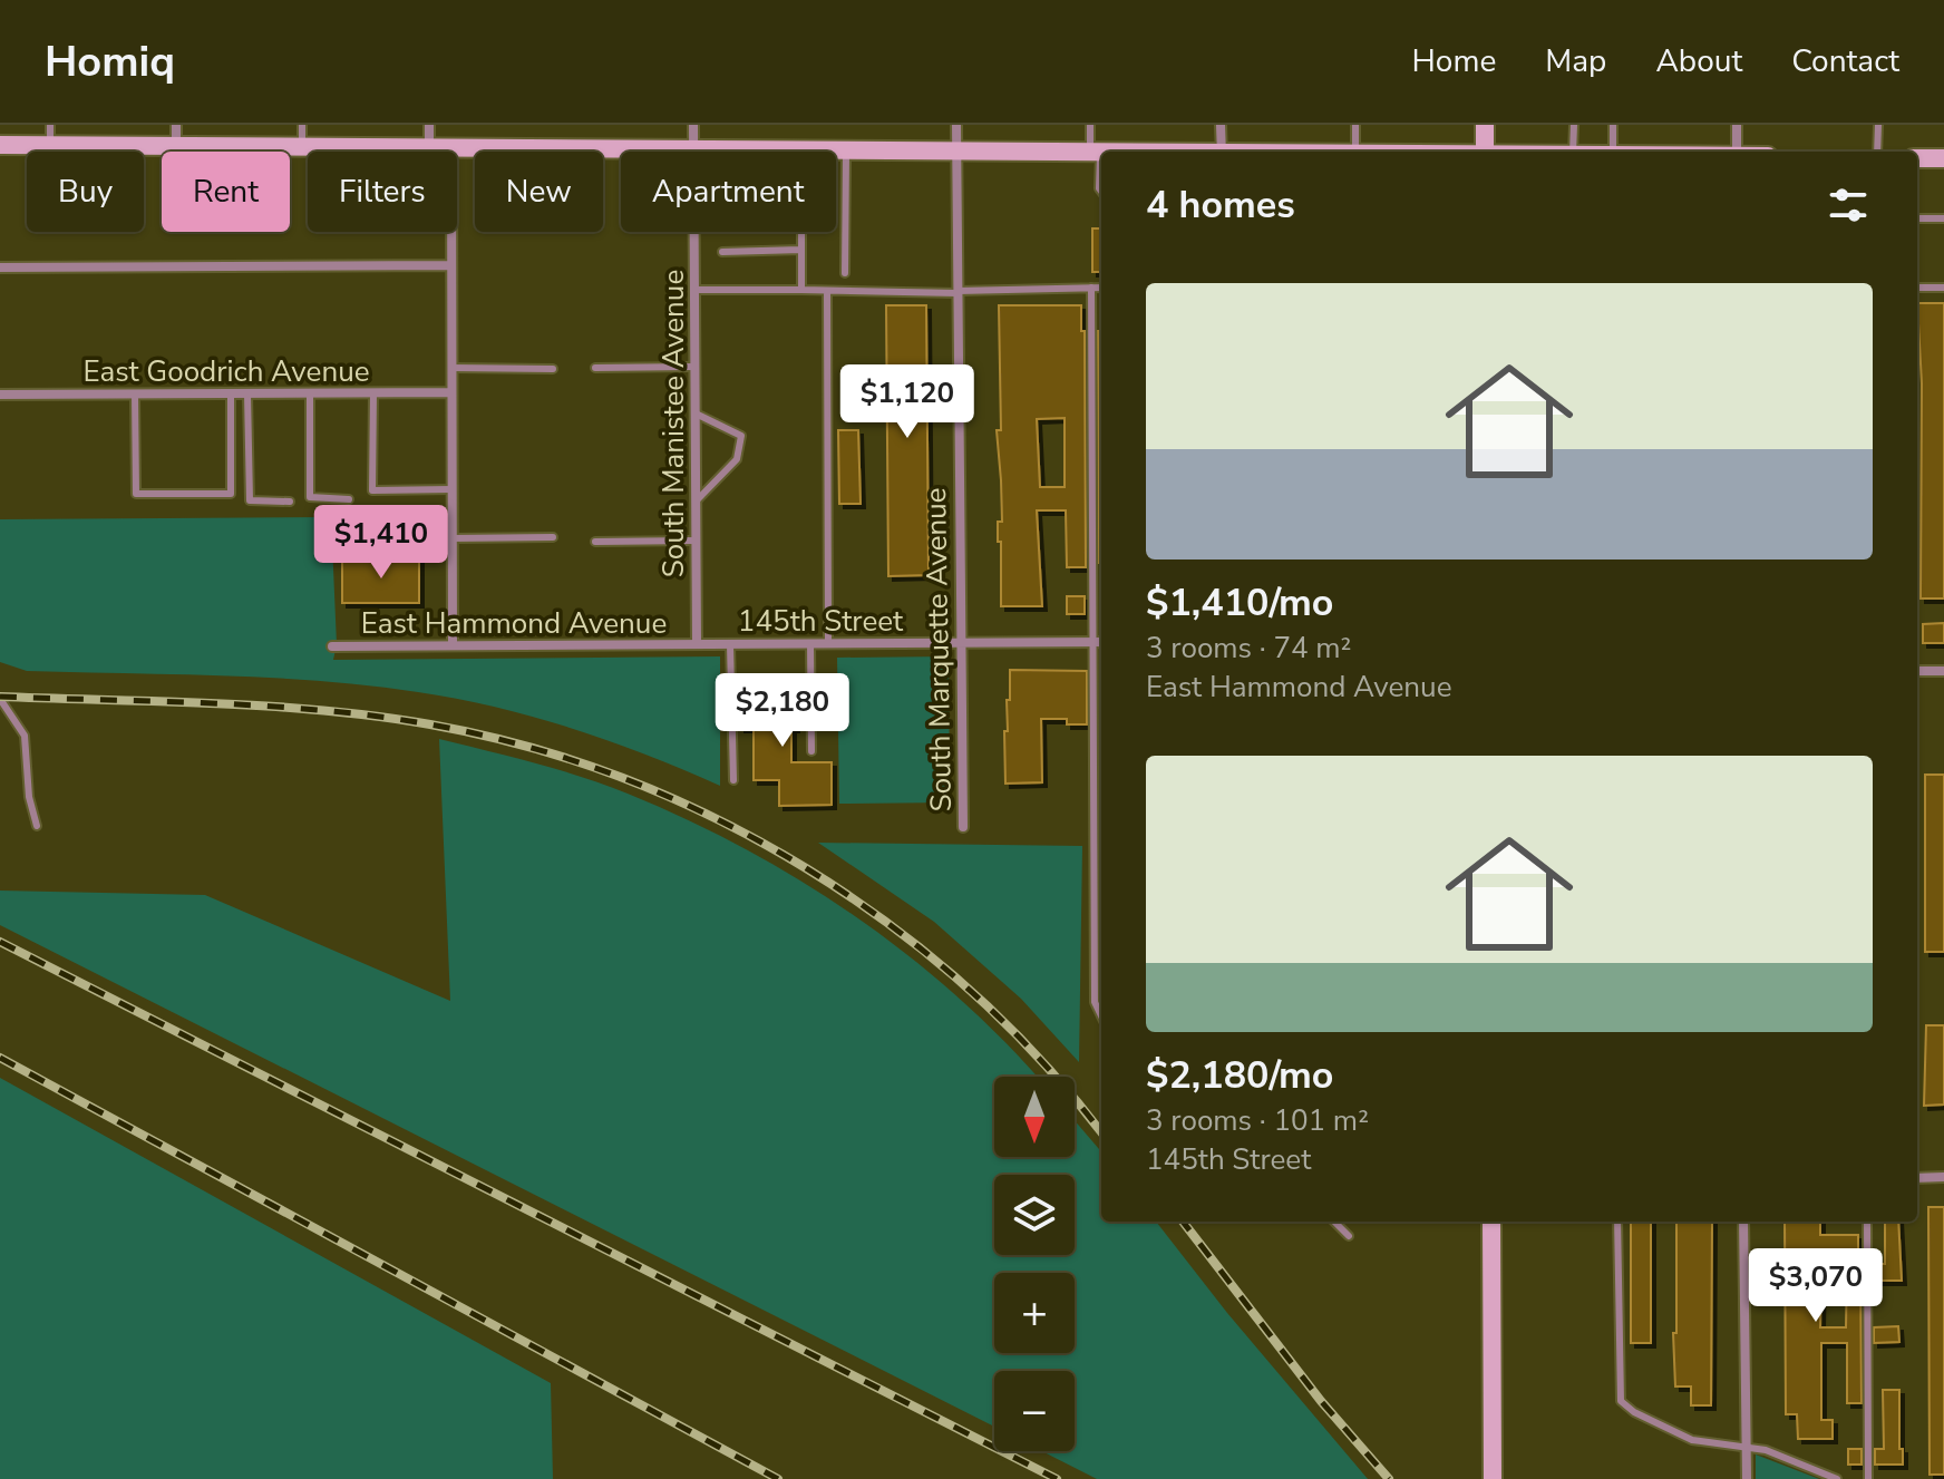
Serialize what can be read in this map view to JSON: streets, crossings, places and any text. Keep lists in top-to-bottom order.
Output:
{
  "streets": {
    "street": [
      "East Goodrich Avenue",
      "South Manistee Avenue",
      "145th Street",
      "East Hammond Avenue",
      "South Marquette Avenue"
    ]
  },
  "crossings": [
    ["South Manistee Avenue", "145th Street"],
    ["South Manistee Avenue", "East Hammond Avenue"],
    ["145th Street", "East Hammond Avenue"],
    ["145th Street", "South Marquette Avenue"]
  ],
  "north": "bottom",
  "page": {
    "header": "Homiq",
    "nav": [
      "Home",
      "Map",
      "About",
      "Contact"
    ],
    "chip": [
      "Buy",
      "Rent",
      "Filters",
      "New",
      "Apartment"
    ],
    "heading": "4 homes",
    "list": [
      {
        "name": "$1,410/mo",
        "note": "3 rooms · 74 m² · East Hammond Avenue"
      },
      {
        "name": "$2,180/mo",
        "note": "3 rooms · 101 m² · 145th Street"
      }
    ],
    "price": [
      "$1,120",
      "$1,410",
      "$2,180",
      "$3,070"
    ],
    "map_buttons": ["+", "−"]
  }
}
